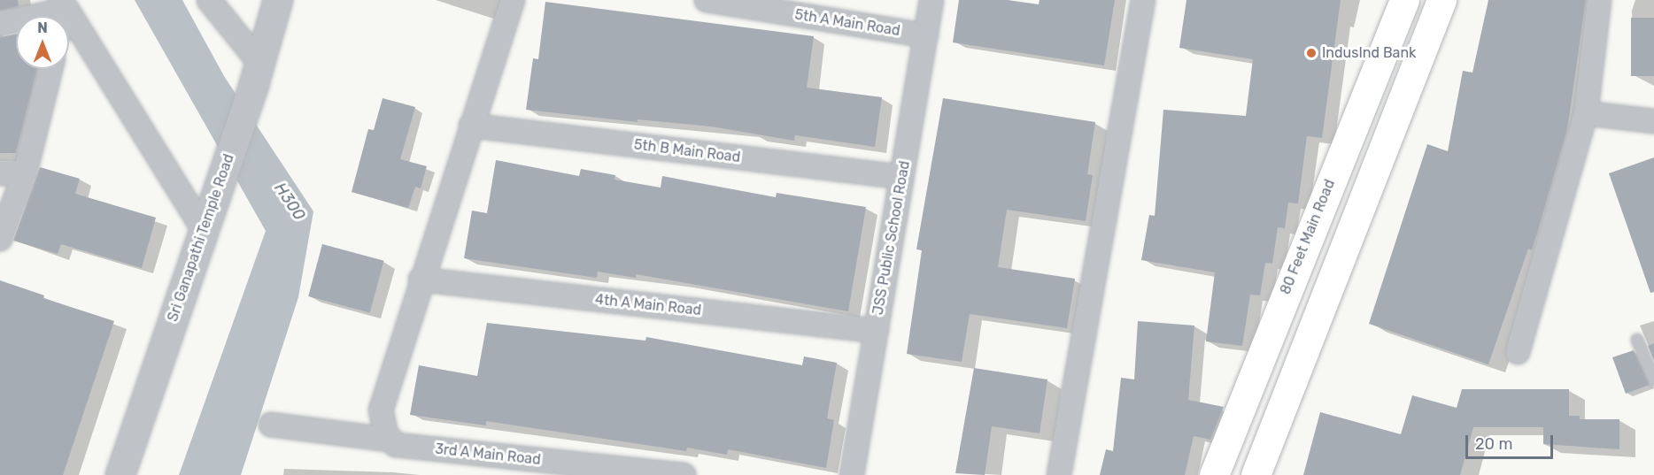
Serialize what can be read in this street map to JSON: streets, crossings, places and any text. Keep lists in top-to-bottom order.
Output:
{
  "streets": {
    "main road": ["80 Feet Main Road"],
    "street": [
      "5th A Main Road",
      "5th B Main Road",
      "Sri Ganapathi Temple Road",
      "JSS Public School Road",
      "4th A Main Road",
      "3rd A Main Road"
    ]
  },
  "crossings": [
    ["5th A Main Road", "JSS Public School Road"],
    ["5th B Main Road", "JSS Public School Road"],
    ["JSS Public School Road", "4th A Main Road"]
  ],
  "water": ["H300"],
  "places": ["IndusInd Bank"],
  "scale_bar": "20 m",
  "north": "top"
}
